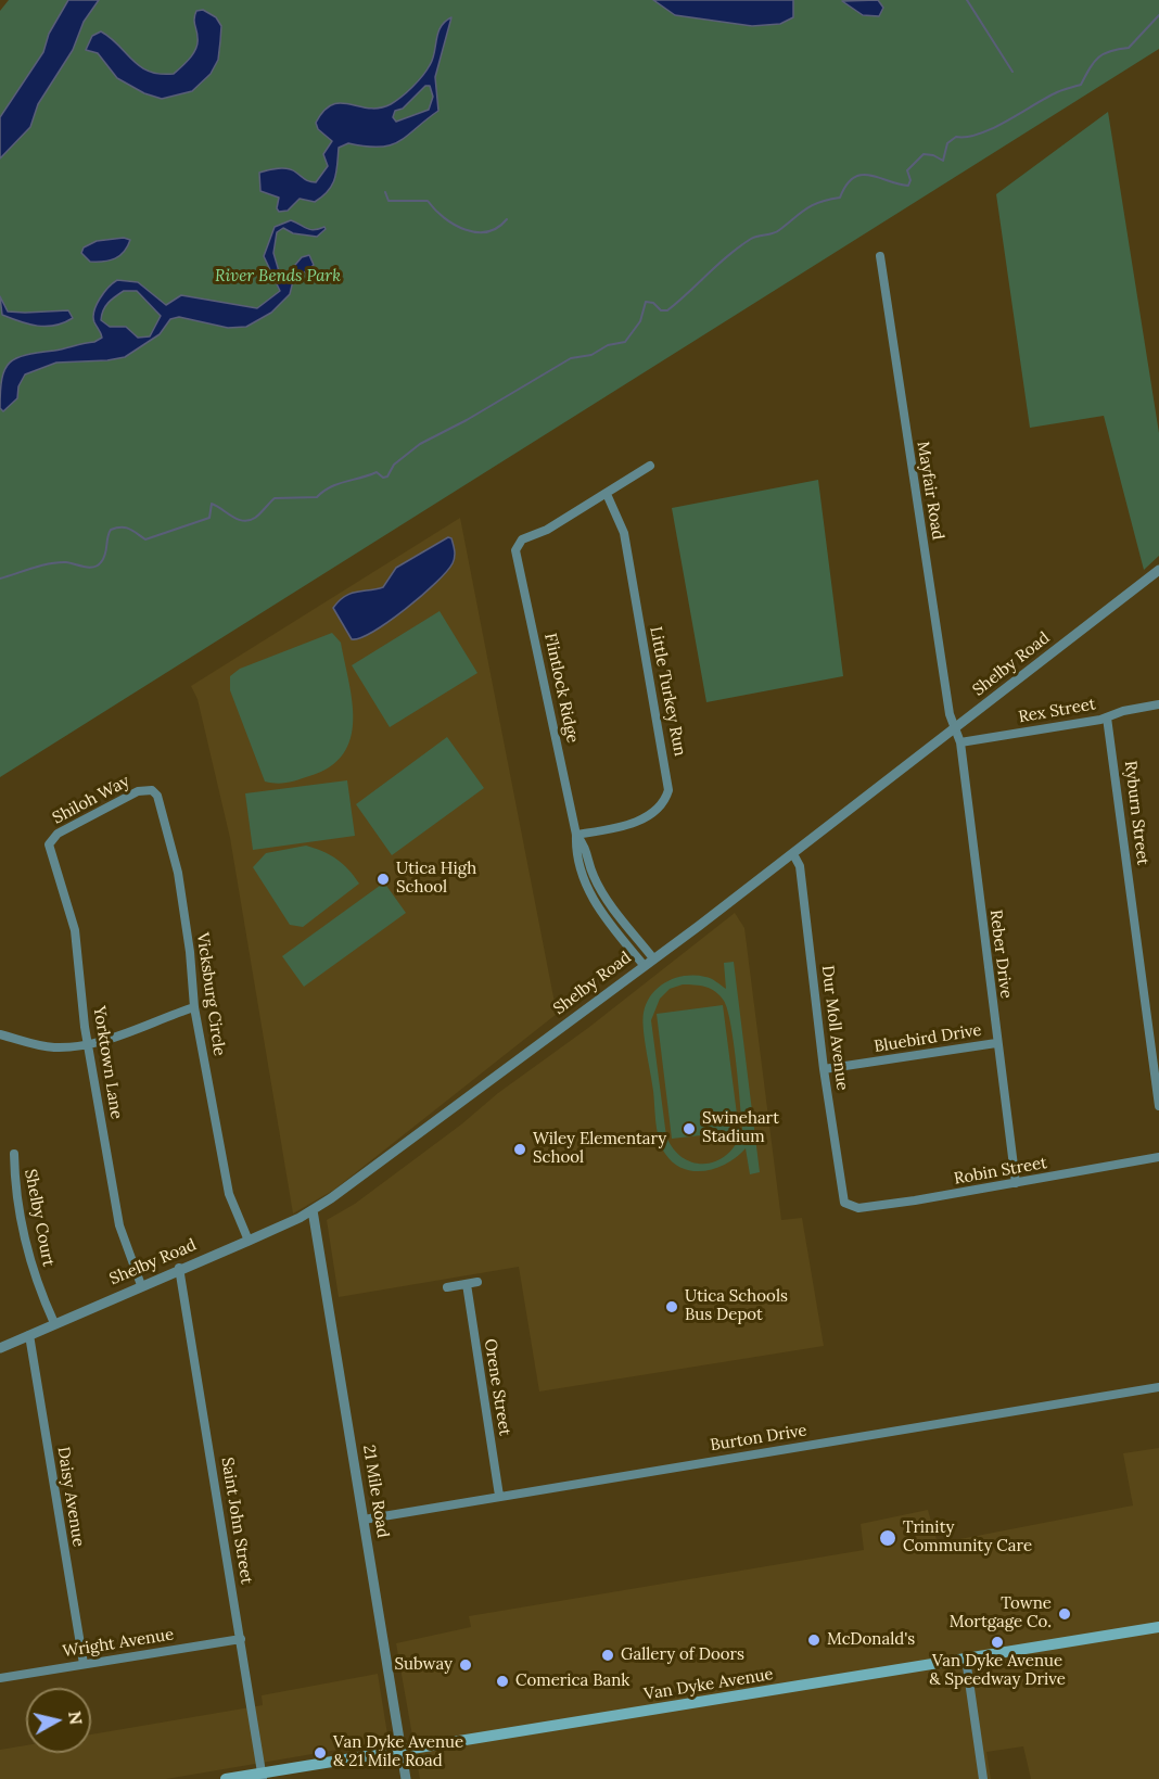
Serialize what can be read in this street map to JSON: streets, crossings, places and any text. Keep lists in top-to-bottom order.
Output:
{
  "streets": {
    "main road": ["Van Dyke Avenue"],
    "street": [
      "Mayfair Road",
      "Shelby Road",
      "Flintlock Ridge",
      "Little Turkey Run",
      "Rex Street",
      "Shiloh Way",
      "Ryburn Street",
      "Reber Drive",
      "Vicksburg Circle",
      "Dur Moll Avenue",
      "Bluebird Drive",
      "Yorktown Lane",
      "Robin Street",
      "Shelby Court",
      "Orene Street",
      "Burton Drive",
      "21 Mile Road",
      "Daisy Avenue",
      "Saint John Street",
      "Wright Avenue"
    ]
  },
  "crossings": [
    ["Mayfair Road", "Shelby Road"],
    ["Mayfair Road", "Reber Drive"],
    ["Shelby Road", "Flintlock Ridge"],
    ["Shelby Road", "Reber Drive"],
    ["Shelby Road", "Vicksburg Circle"],
    ["Shelby Road", "Dur Moll Avenue"],
    ["Shelby Road", "Yorktown Lane"],
    ["Shelby Road", "Shelby Court"],
    ["Shelby Road", "21 Mile Road"],
    ["Shelby Road", "Daisy Avenue"],
    ["Shelby Road", "Saint John Street"],
    ["Flintlock Ridge", "Little Turkey Run"],
    ["Rex Street", "Ryburn Street"],
    ["Rex Street", "Reber Drive"],
    ["Shiloh Way", "Vicksburg Circle"],
    ["Shiloh Way", "Yorktown Lane"],
    ["Reber Drive", "Bluebird Drive"],
    ["Reber Drive", "Robin Street"],
    ["Dur Moll Avenue", "Bluebird Drive"],
    ["Dur Moll Avenue", "Robin Street"],
    ["Orene Street", "Burton Drive"],
    ["Burton Drive", "21 Mile Road"],
    ["21 Mile Road", "Van Dyke Avenue"],
    ["Daisy Avenue", "Wright Avenue"],
    ["Saint John Street", "Wright Avenue"],
    ["Saint John Street", "Van Dyke Avenue"]
  ],
  "parks": ["River Bends Park"],
  "places": [
    "Utica High School",
    "Swinehart Stadium",
    "Wiley Elementary School",
    "Utica Schools Bus Depot",
    "Trinity Community Care",
    "Towne Mortgage Co.",
    "McDonald's",
    "Van Dyke Avenue & Speedway Drive",
    "Gallery of Doors",
    "Subway",
    "Comerica Bank",
    "Van Dyke Avenue & 21 Mile Road"
  ],
  "north": "right"
}
